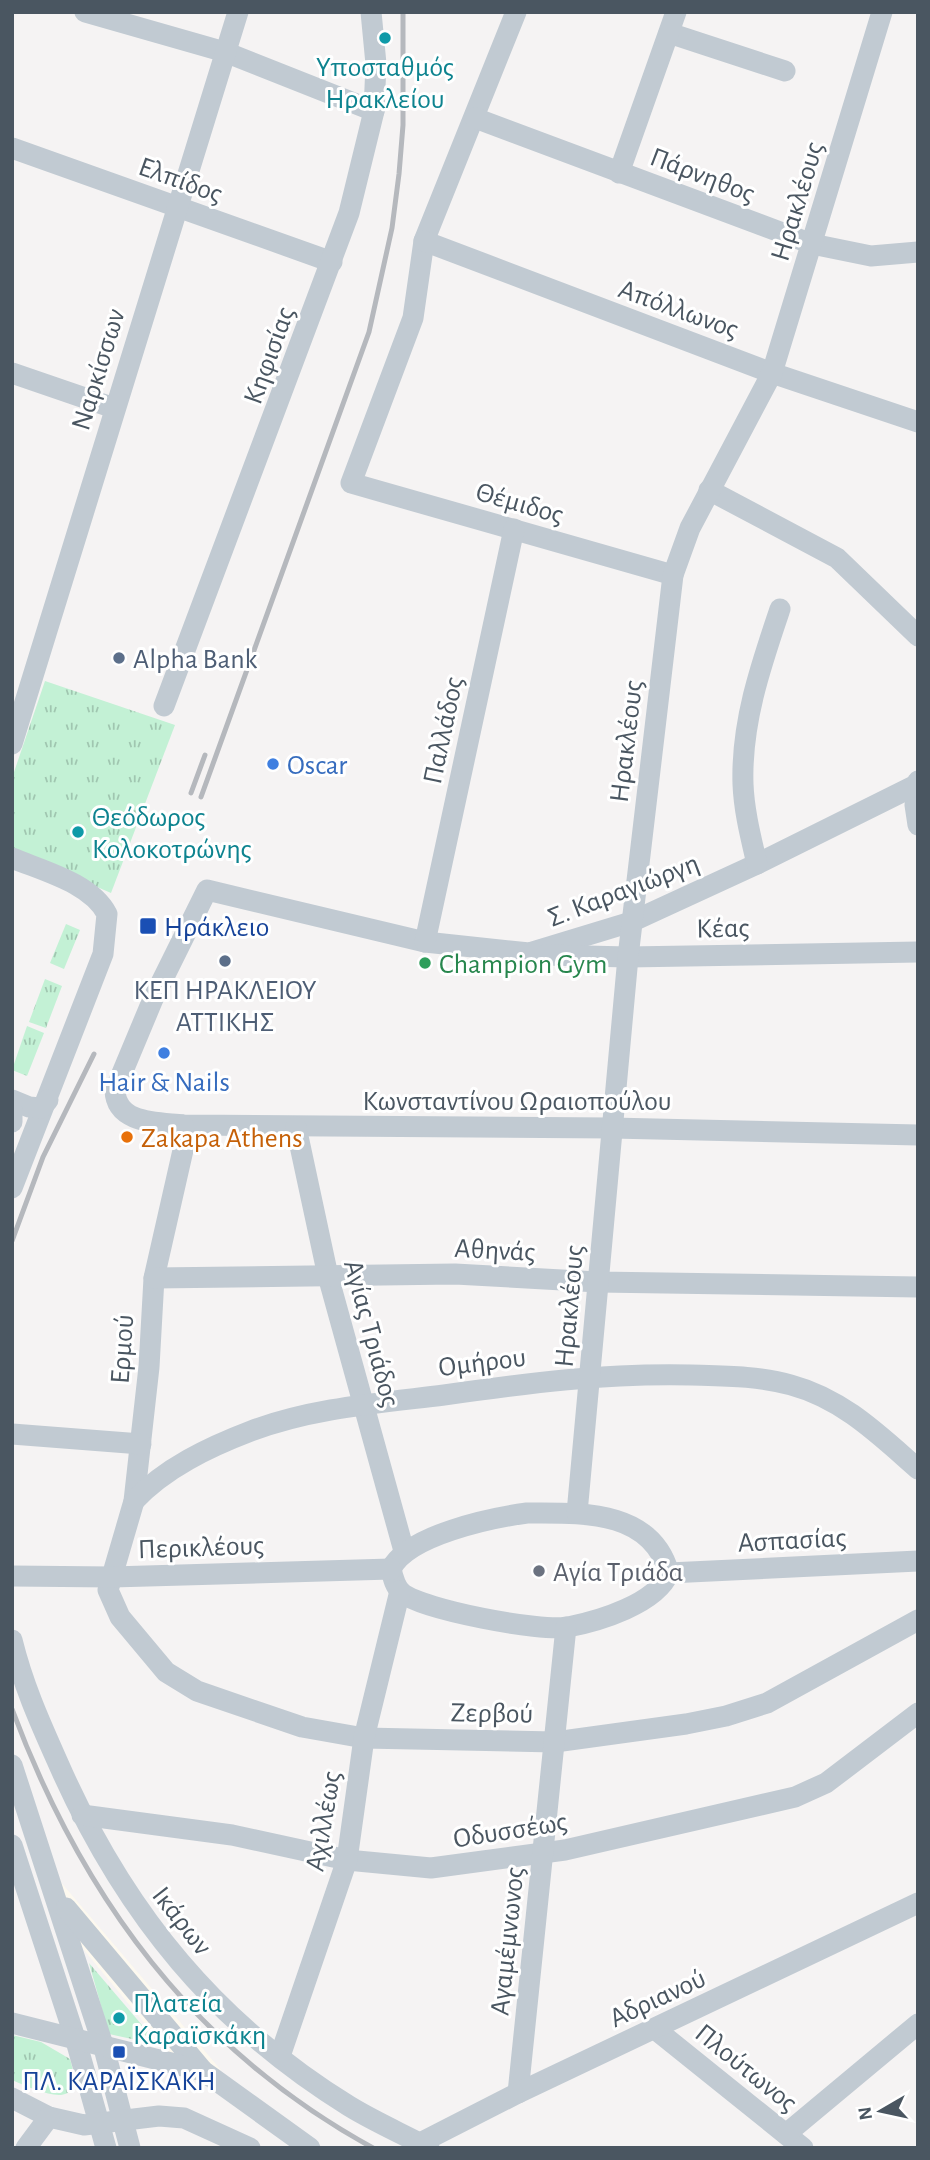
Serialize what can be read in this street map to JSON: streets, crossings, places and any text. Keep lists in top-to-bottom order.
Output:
{
  "streets": {
    "street": [
      "Πάρνηθος",
      "Ελπίδος",
      "Ηρακλέους",
      "Απόλλωνος",
      "Κηφισίας",
      "Ναρκίσσων",
      "Θέμιδος",
      "Παλλάδος",
      "Σ. Καραγιώργη",
      "Κέας",
      "Κωνσταντίνου Ωραιοπούλου",
      "Αθηνάς",
      "Αγίας Τριάδος",
      "Ερμού",
      "Ομήρου",
      "Ασπασίας",
      "Περικλέους",
      "Ζερβού",
      "Αχιλλέως",
      "Οδυσσέως",
      "Ικάρων",
      "Αγαμέμνωνος",
      "Αδριανού",
      "Πλούτωνος"
    ]
  },
  "crossings": [
    ["Πάρνηθος", "Ηρακλέους"],
    ["Ελπίδος", "Κηφισίας"],
    ["Ελπίδος", "Ναρκίσσων"],
    ["Ηρακλέους", "Απόλλωνος"],
    ["Ηρακλέους", "Θέμιδος"],
    ["Ηρακλέους", "Σ. Καραγιώργη"],
    ["Ηρακλέους", "Κέας"],
    ["Ηρακλέους", "Κωνσταντίνου Ωραιοπούλου"],
    ["Ηρακλέους", "Αθηνάς"],
    ["Ηρακλέους", "Ομήρου"],
    ["Απόλλωνος", "Θέμιδος"],
    ["Θέμιδος", "Παλλάδος"],
    ["Παλλάδος", "Σ. Καραγιώργη"],
    ["Σ. Καραγιώργη", "Κέας"],
    ["Σ. Καραγιώργη", "Κωνσταντίνου Ωραιοπούλου"],
    ["Κωνσταντίνου Ωραιοπούλου", "Αγίας Τριάδος"],
    ["Κωνσταντίνου Ωραιοπούλου", "Ερμού"],
    ["Αθηνάς", "Αγίας Τριάδος"],
    ["Αθηνάς", "Ερμού"],
    ["Αγίας Τριάδος", "Ομήρου"],
    ["Ερμού", "Ομήρου"],
    ["Ερμού", "Περικλέους"],
    ["Ερμού", "Ζερβού"],
    ["Περικλέους", "Ζερβού"],
    ["Ζερβού", "Αχιλλέως"],
    ["Ζερβού", "Αγαμέμνωνος"],
    ["Αχιλλέως", "Οδυσσέως"],
    ["Αχιλλέως", "Ικάρων"],
    ["Οδυσσέως", "Ικάρων"],
    ["Οδυσσέως", "Αγαμέμνωνος"],
    ["Ικάρων", "Αδριανού"],
    ["Αγαμέμνωνος", "Αδριανού"],
    ["Αδριανού", "Πλούτωνος"]
  ],
  "places": {
    "other": [
      "Υποσταθμός Ηρακλείου",
      "Alpha Bank",
      "Oscar",
      "Θεόδωρος Κολοκοτρώνης",
      "ΚΕΠ ΗΡΑΚΛΕΙΟΥ ΑΤΤΙΚΗΣ",
      "Champion Gym",
      "Hair & Nails",
      "Zakapa Athens",
      "Αγία Τριάδα",
      "Πλατεία Καραϊσκάκη"
    ],
    "transit": ["Ηράκλειο", "ΠΛ. ΚΑΡΑΪΣΚΑΚΗ"]
  },
  "north": "left"
}
